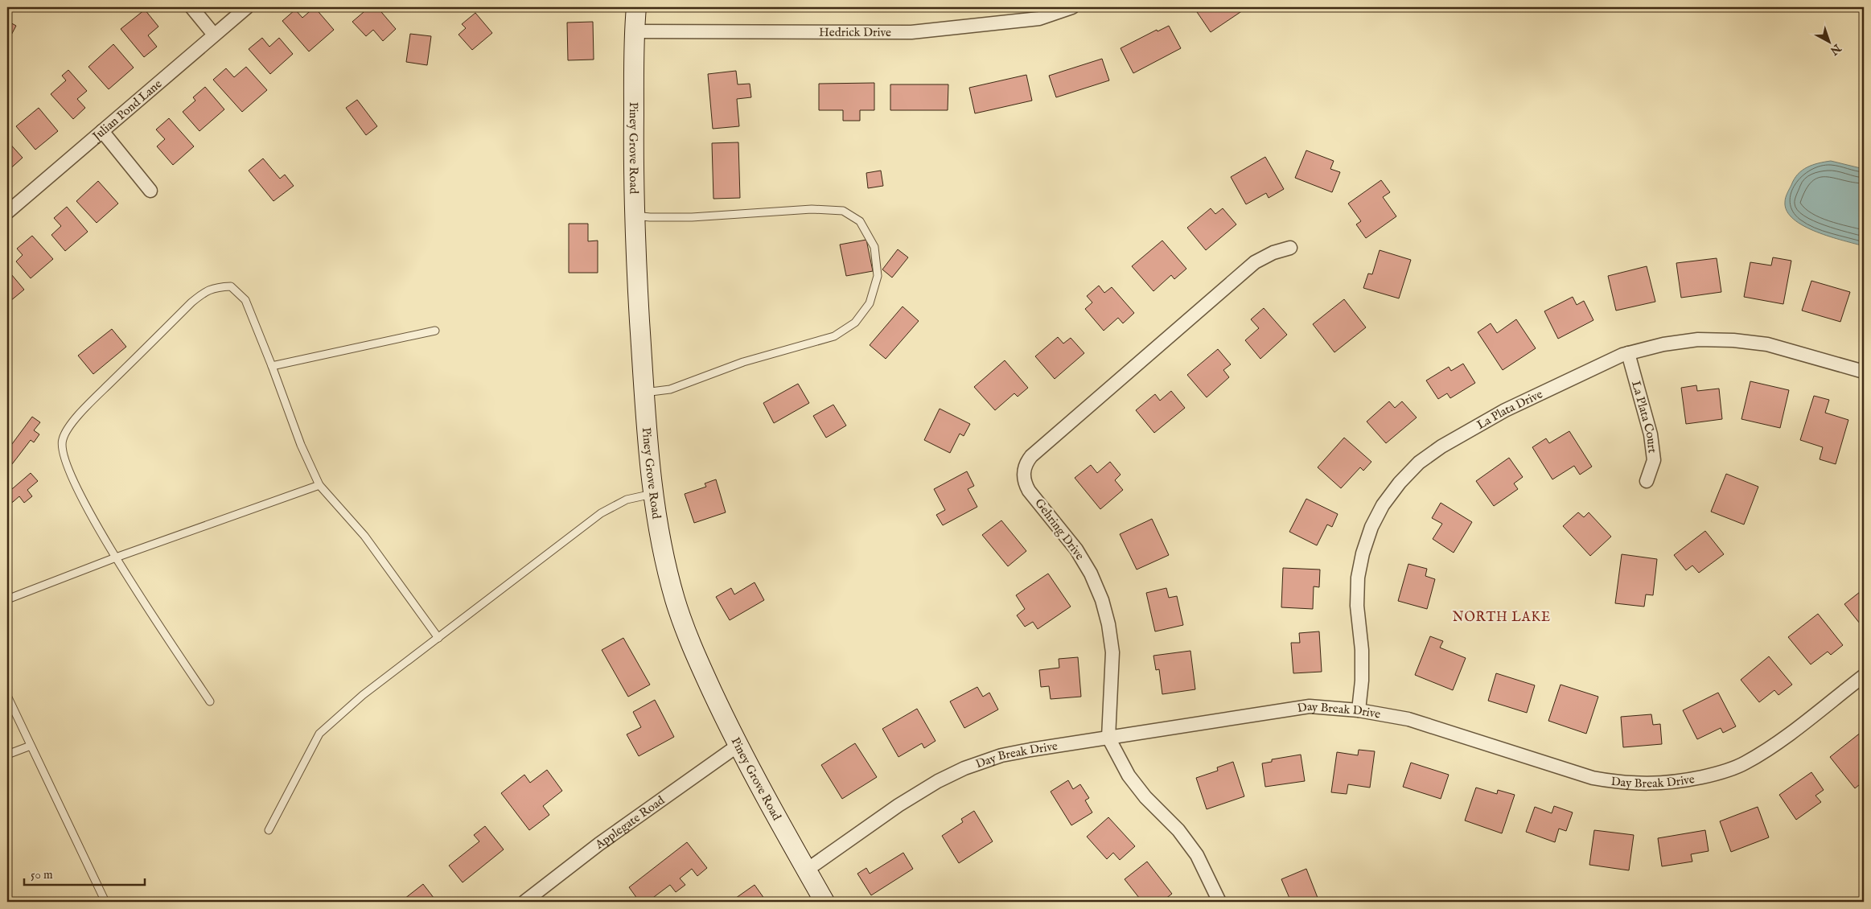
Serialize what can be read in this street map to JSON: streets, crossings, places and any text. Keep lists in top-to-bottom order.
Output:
{
  "streets": {
    "main road": ["Piney Grove Road"],
    "street": [
      "Hedrick Drive",
      "Julian Pond Lane",
      "La Plata Drive",
      "La Plata Court",
      "Gehring Drive",
      "Day Break Drive",
      "Applegate Road"
    ]
  },
  "crossings": [
    ["Hedrick Drive", "Piney Grove Road"],
    ["Piney Grove Road", "Day Break Drive"],
    ["Piney Grove Road", "Applegate Road"],
    ["La Plata Drive", "La Plata Court"],
    ["La Plata Drive", "Day Break Drive"],
    ["Gehring Drive", "Day Break Drive"]
  ],
  "districts": ["NORTH LAKE"],
  "scale_bar": "50 m",
  "north": "bottom right"
}
